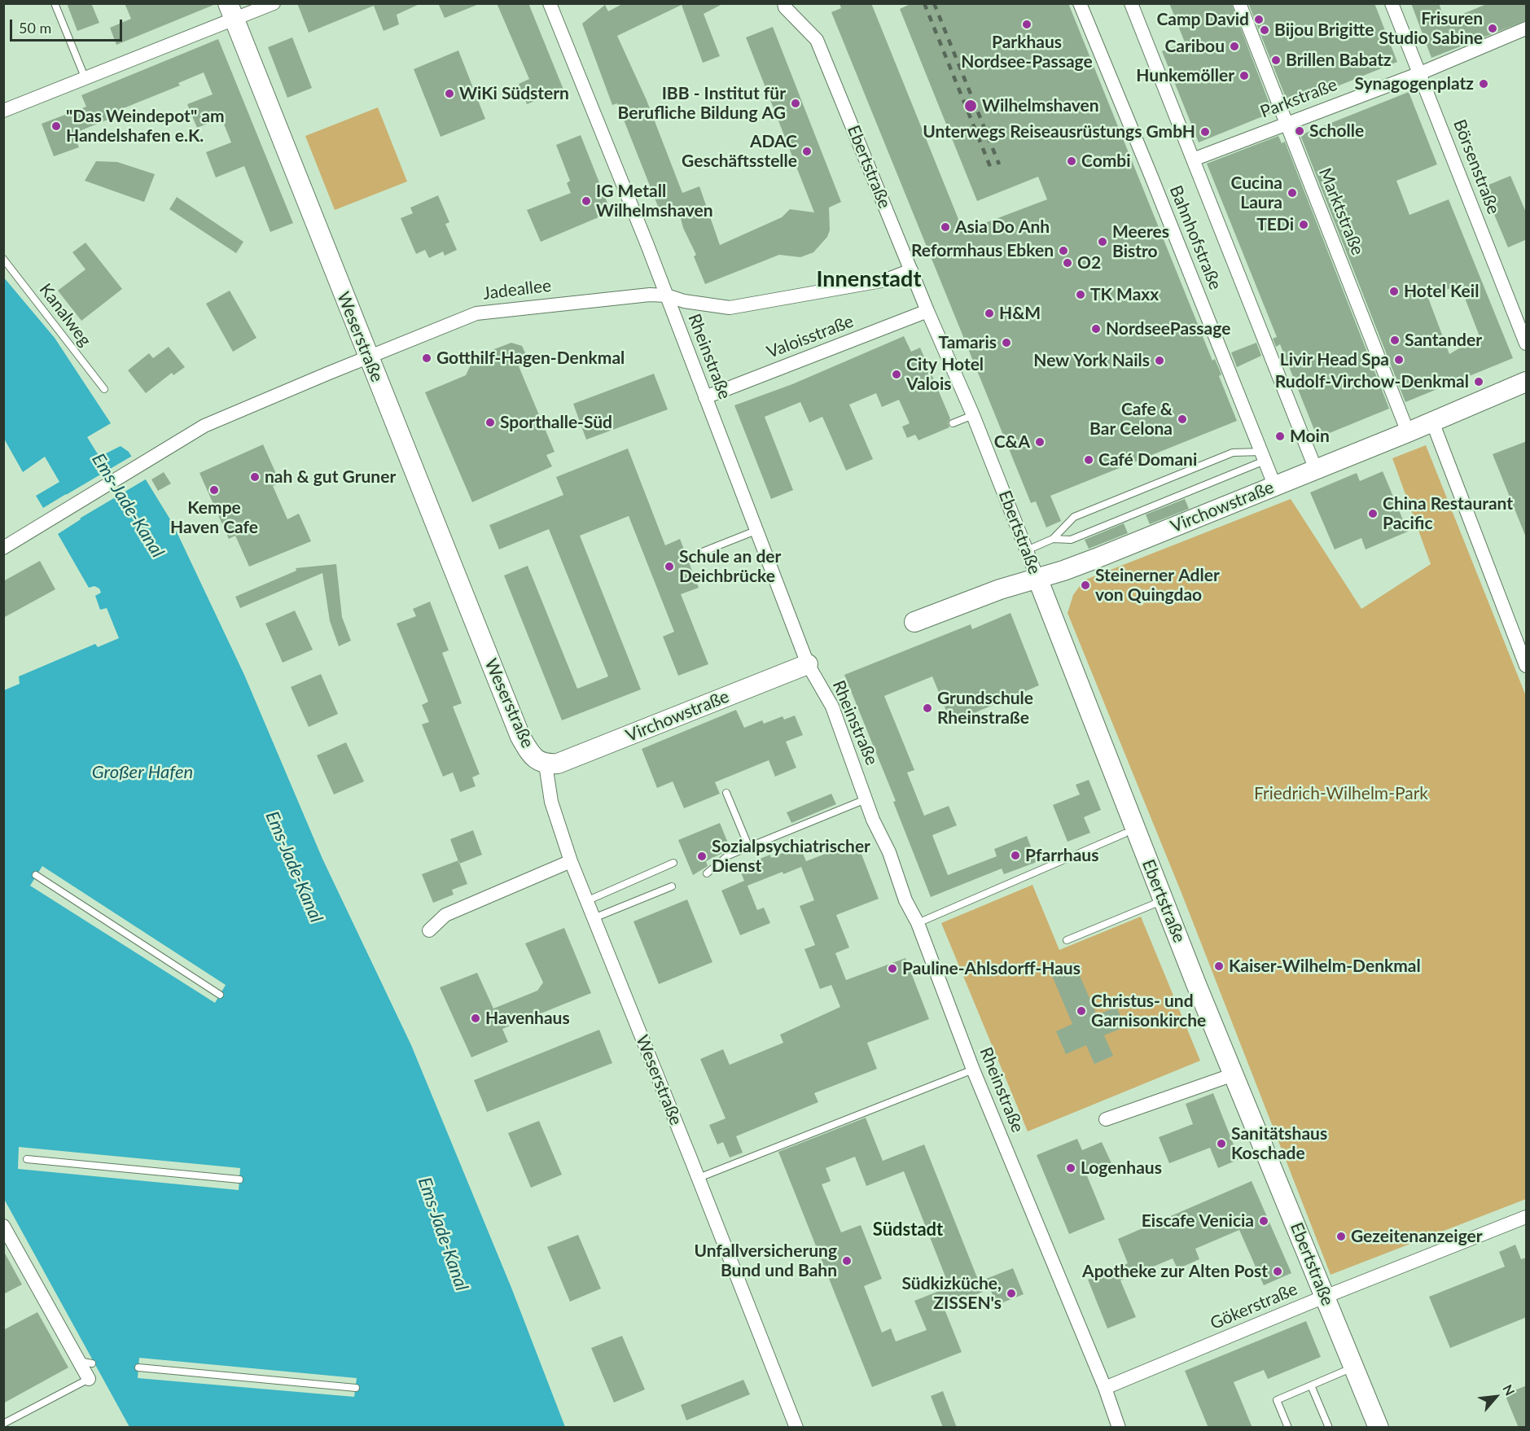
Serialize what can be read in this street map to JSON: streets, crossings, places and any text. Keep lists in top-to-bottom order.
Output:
{
  "streets": {
    "street": [
      "Parkstraße",
      "Ebertstraße",
      "Börsenstraße",
      "Marktstraße",
      "Bahnhofstraße",
      "Jadeallee",
      "Weserstraße",
      "Valoisstraße",
      "Rheinstraße",
      "Virchowstraße",
      "Gökerstraße"
    ],
    "lane": ["Kanalweg"]
  },
  "crossings": [
    ["Parkstraße", "Börsenstraße"],
    ["Parkstraße", "Marktstraße"],
    ["Parkstraße", "Bahnhofstraße"],
    ["Ebertstraße", "Jadeallee"],
    ["Ebertstraße", "Valoisstraße"],
    ["Ebertstraße", "Virchowstraße"],
    ["Ebertstraße", "Gökerstraße"],
    ["Marktstraße", "Virchowstraße"],
    ["Bahnhofstraße", "Virchowstraße"],
    ["Jadeallee", "Weserstraße"],
    ["Jadeallee", "Rheinstraße"],
    ["Weserstraße", "Virchowstraße"],
    ["Valoisstraße", "Rheinstraße"],
    ["Rheinstraße", "Virchowstraße"],
    ["Rheinstraße", "Gökerstraße"]
  ],
  "districts": ["Innenstadt", "Südstadt"],
  "water": ["Ems-Jade-Kanal", "Großer Hafen"],
  "parks": ["Friedrich-Wilhelm-Park"],
  "places": [
    "Camp David",
    "Parkhaus Nordsee-Passage",
    "Frisuren Studio Sabine",
    "Bijou Brigitte",
    "Caribou",
    "Brillen Babatz",
    "Hunkemöller",
    "Synagogenplatz",
    "WiKi Südstern",
    "IBB - Institut für Berufliche Bildung AG",
    "Wilhelmshaven",
    "\"Das Weindepot\" am Handelshafen e.K.",
    "Scholle",
    "Unterwegs Reiseausrüstungs GmbH",
    "ADAC Geschäftsstelle",
    "Combi",
    "Cucina Laura",
    "IG Metall Wilhelmshaven",
    "TEDi",
    "Asia Do Anh",
    "Meeres Bistro",
    "Reformhaus Ebken",
    "O2",
    "Hotel Keil",
    "TK Maxx",
    "H&M",
    "NordseePassage",
    "Santander",
    "Tamaris",
    "Gotthilf-Hagen-Denkmal",
    "Livir Head Spa",
    "New York Nails",
    "City Hotel Valois",
    "Rudolf-Virchow-Denkmal",
    "Cafe & Bar Celona",
    "Sporthalle-Süd",
    "Moin",
    "C&A",
    "Café Domani",
    "nah & gut Gruner",
    "Kempe Haven Cafe",
    "China Restaurant Pacific",
    "Schule an der Deichbrücke",
    "Steinerner Adler von Quingdao",
    "Grundschule Rheinstraße",
    "Pfarrhaus",
    "Sozialpsychiatrischer Dienst",
    "Kaiser-Wilhelm-Denkmal",
    "Pauline-Ahlsdorff-Haus",
    "Christus- und Garnisonkirche",
    "Havenhaus",
    "Sanitätshaus Koschade",
    "Logenhaus",
    "Eiscafe Venicia",
    "Gezeitenanzeiger",
    "Unfallversicherung Bund und Bahn",
    "Apotheke zur Alten Post",
    "Südkizküche, ZISSEN's"
  ],
  "scale_bar": "50 m",
  "north": "top right"
}
